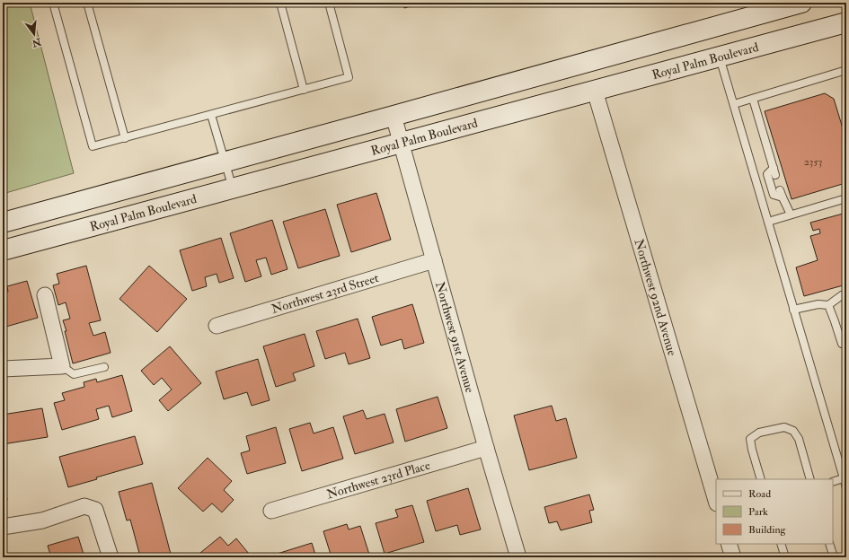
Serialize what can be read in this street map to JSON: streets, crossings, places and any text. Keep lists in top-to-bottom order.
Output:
{
  "streets": {
    "main road": ["Royal Palm Boulevard"],
    "street": [
      "Northwest 23rd Street",
      "Northwest 92nd Avenue",
      "Northwest 91st Avenue",
      "Northwest 23rd Place"
    ]
  },
  "crossings": [
    ["Royal Palm Boulevard", "Northwest 92nd Avenue"],
    ["Royal Palm Boulevard", "Northwest 91st Avenue"],
    ["Northwest 23rd Street", "Northwest 91st Avenue"],
    ["Northwest 91st Avenue", "Northwest 23rd Place"]
  ],
  "house_numbers": ["2353"],
  "legend": ["Road", "Park", "Building"],
  "north": "bottom"
}
